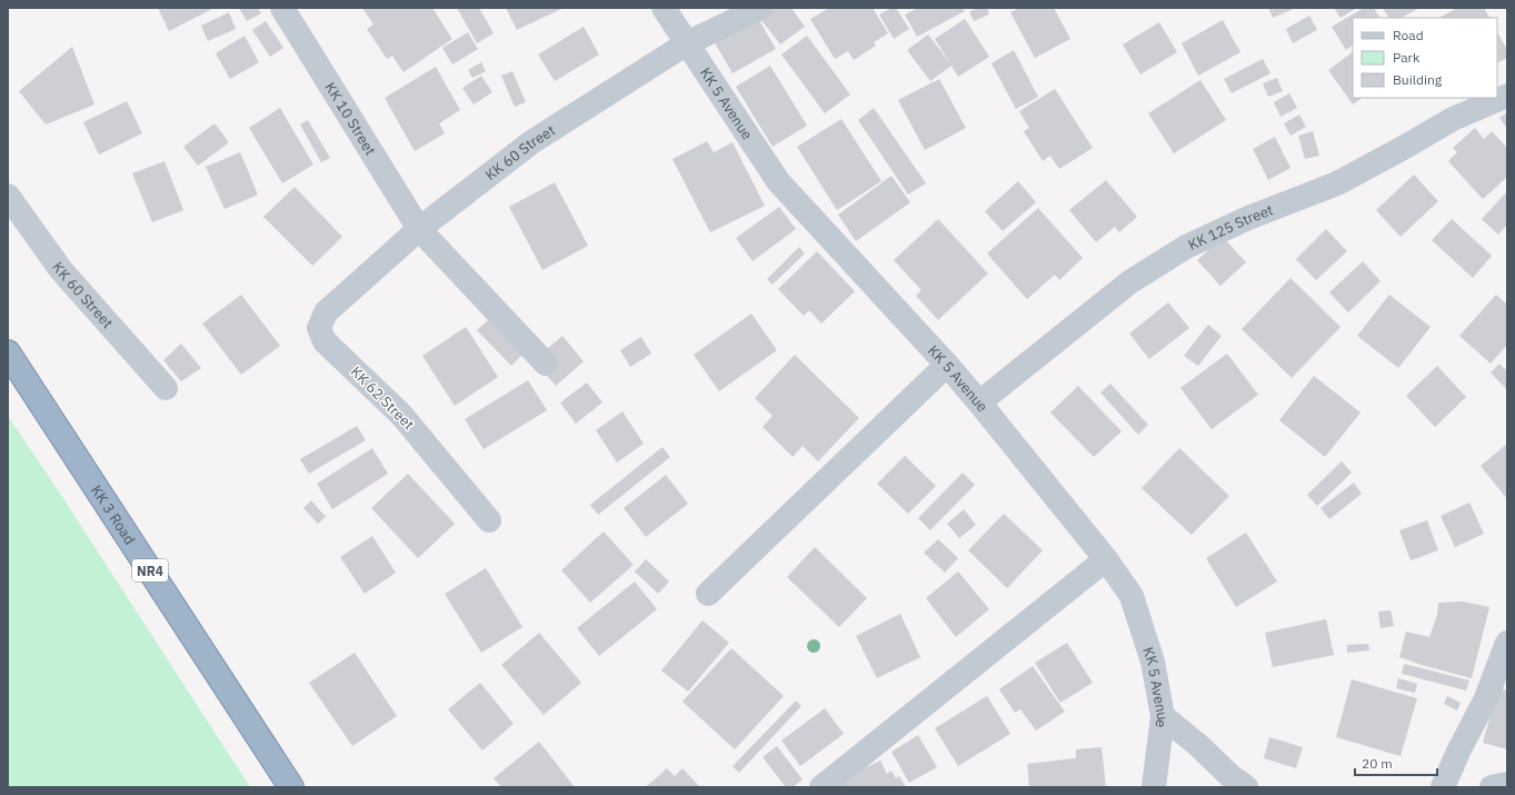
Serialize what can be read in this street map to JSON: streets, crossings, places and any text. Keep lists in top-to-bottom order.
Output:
{
  "streets": {
    "highway": ["KK 3 Road", "NR4"],
    "street": [
      "KK 5 Avenue",
      "KK 10 Street",
      "KK 60 Street",
      "KK 125 Street",
      "KK 62 Street"
    ]
  },
  "crossings": [
    ["KK 5 Avenue", "KK 60 Street"],
    ["KK 5 Avenue", "KK 125 Street"],
    ["KK 10 Street", "KK 60 Street"],
    ["KK 60 Street", "KK 62 Street"]
  ],
  "legend": ["Road", "Park", "Building"],
  "scale_bar": "20 m"
}
